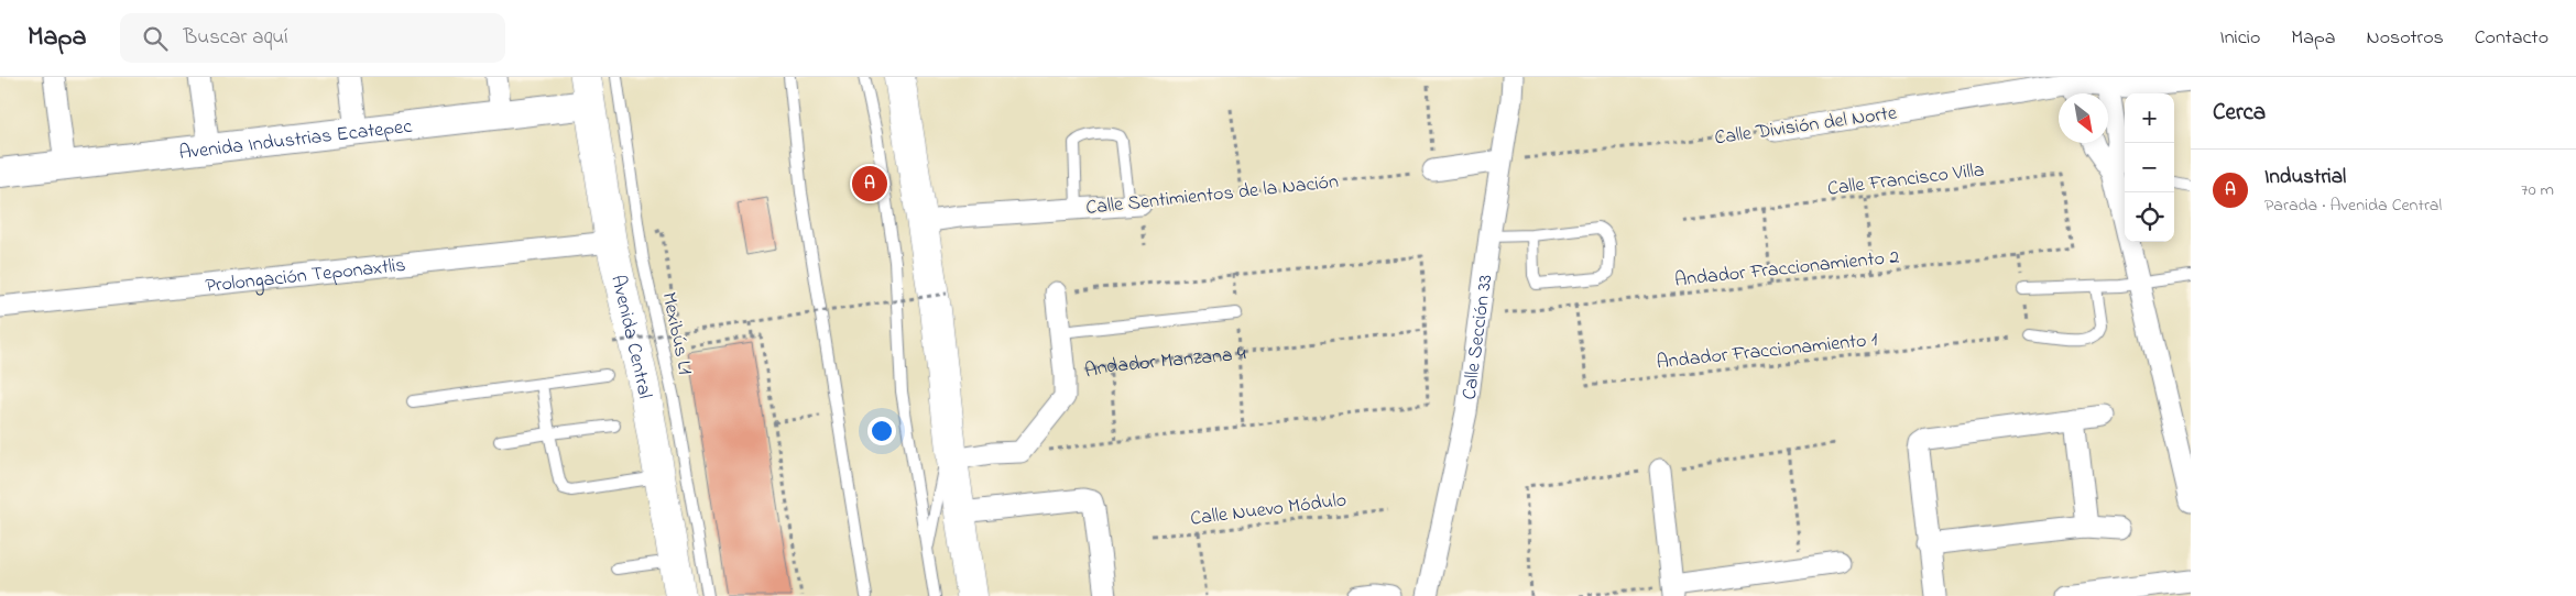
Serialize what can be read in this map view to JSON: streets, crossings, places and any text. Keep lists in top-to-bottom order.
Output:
{
  "streets": {
    "highway": ["Avenida Central"],
    "street": [
      "Calle División del Norte",
      "Avenida Industrias Ecatepec",
      "Calle Sentimientos de la Nación",
      "Prolongación Teponaxtlis",
      "Calle Sección 33",
      "Andador Manzana 4"
    ],
    "lane": ["Mexibús L1"],
    "path": [
      "Calle Francisco Villa",
      "Andador Fraccionamiento 2",
      "Andador Fraccionamiento 1",
      "Calle Nuevo Módulo"
    ]
  },
  "crossings": [
    ["Calle División del Norte", "Calle Sección 33"],
    ["Avenida Industrias Ecatepec", "Avenida Central"],
    ["Calle Francisco Villa", "Andador Fraccionamiento 2"],
    ["Andador Fraccionamiento 2", "Andador Fraccionamiento 1"],
    ["Prolongación Teponaxtlis", "Avenida Central"]
  ],
  "north": "bottom right",
  "page": {
    "header": "Mapa",
    "search": "Buscar aquí",
    "nav": [
      "Inicio",
      "Mapa",
      "Nosotros",
      "Contacto"
    ],
    "heading": "Cerca",
    "map_buttons": ["+", "−"],
    "list": [
      {
        "mark": "A",
        "name": "Industrial",
        "note": "Parada · Avenida Central",
        "value": "70 m"
      }
    ],
    "pins": "A"
  }
}
